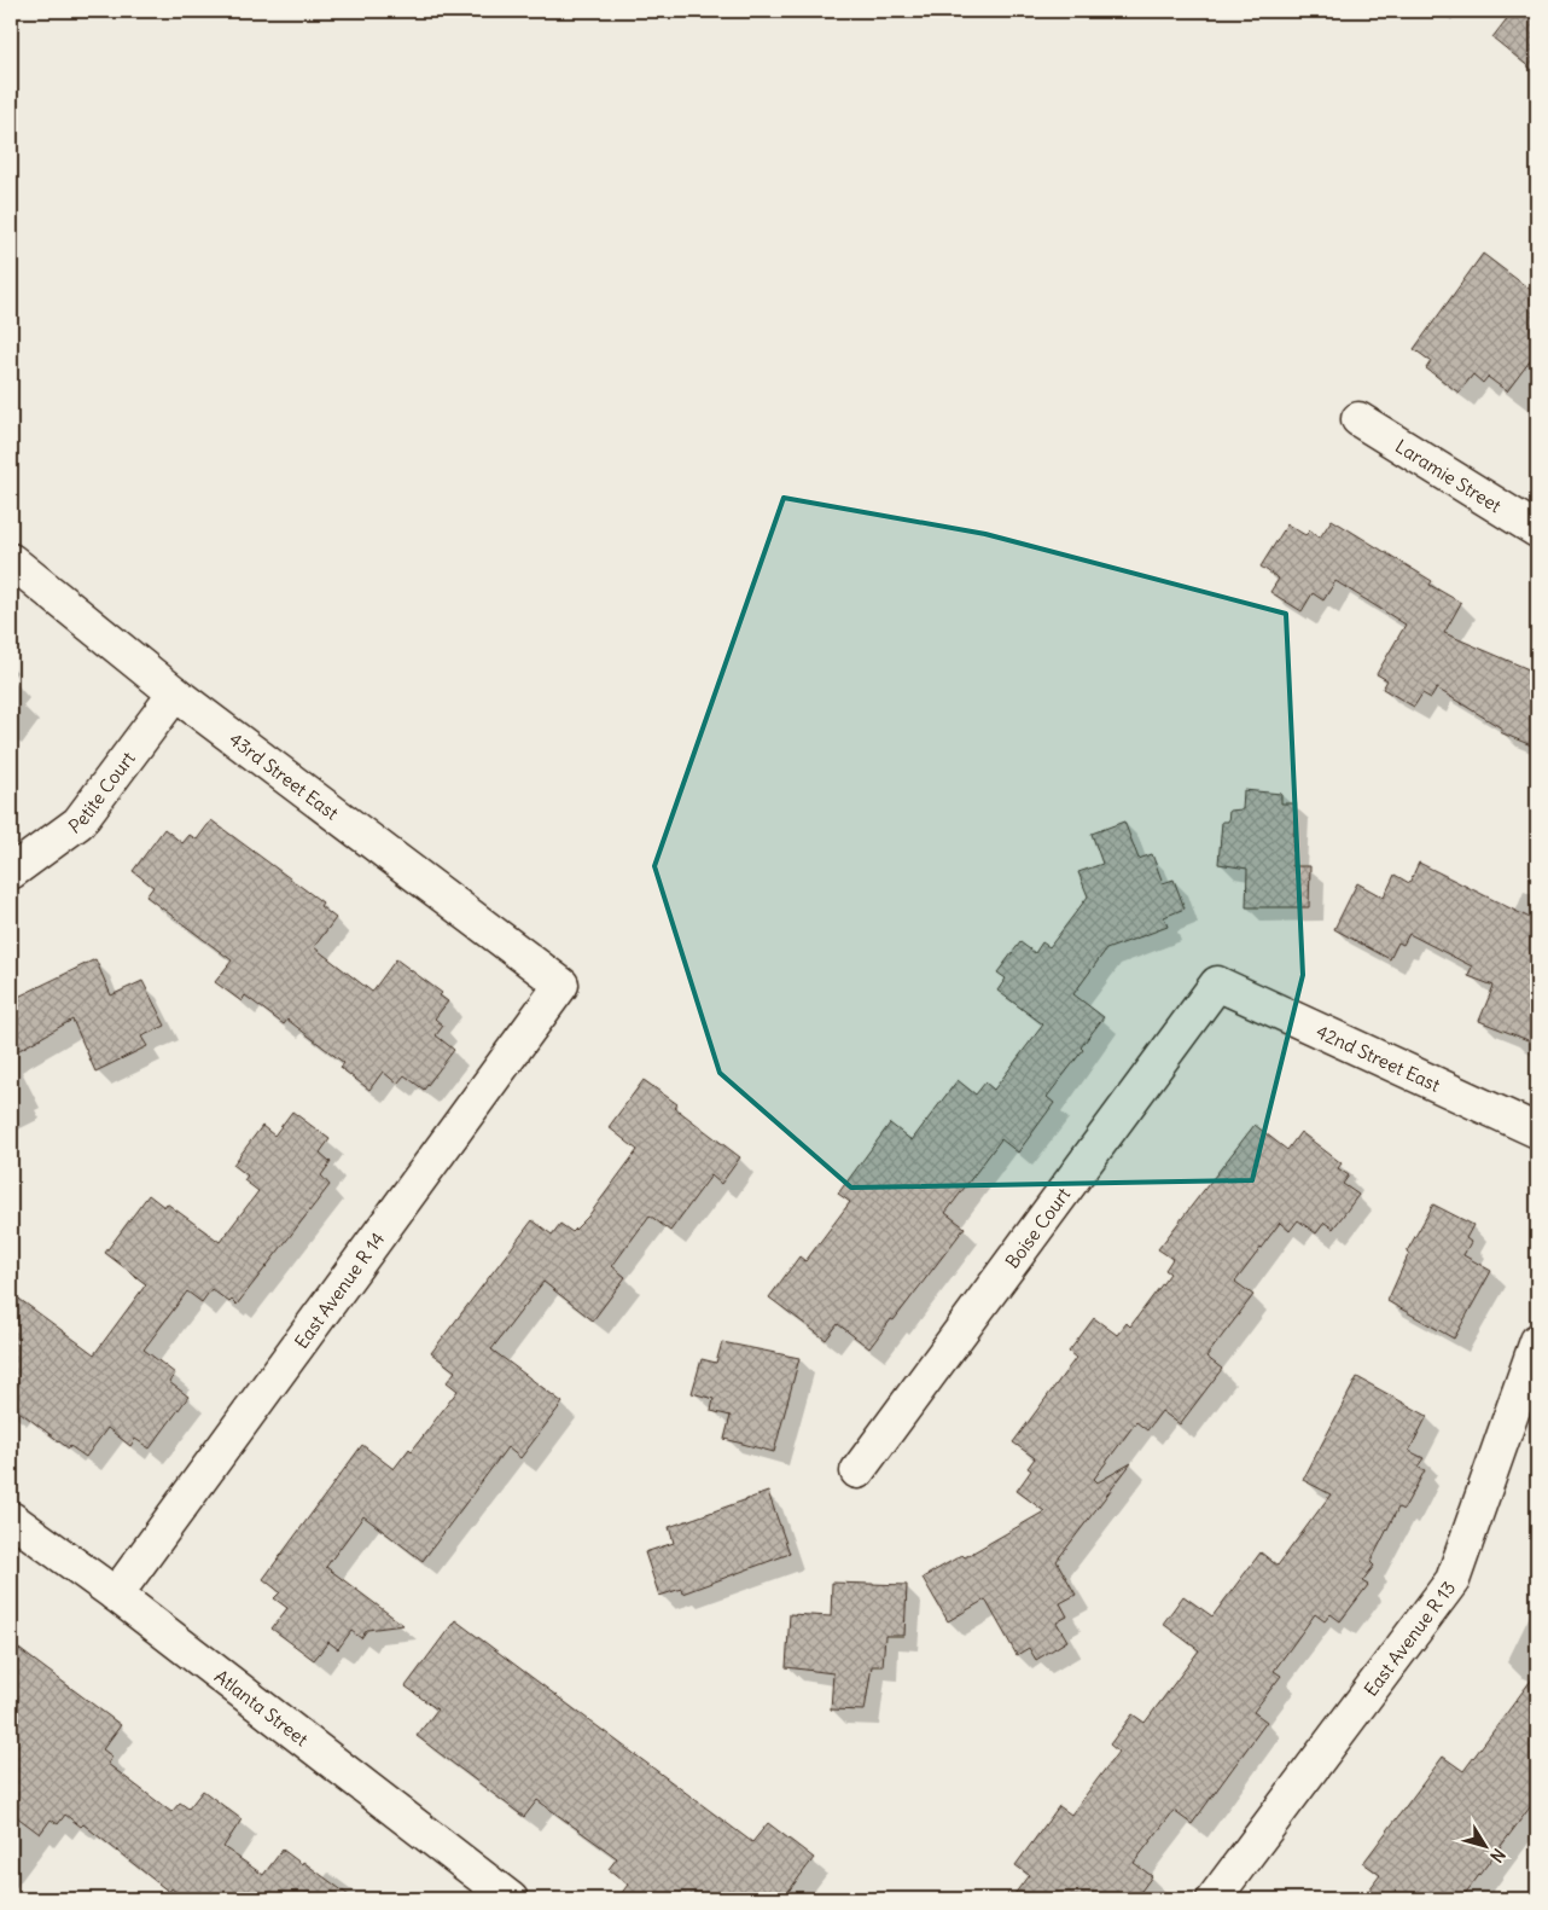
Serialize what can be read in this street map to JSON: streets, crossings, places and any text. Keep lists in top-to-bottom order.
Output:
{
  "streets": {
    "street": [
      "Laramie Street",
      "43rd Street East",
      "Petite Court",
      "42nd Street East",
      "Boise Court",
      "East Avenue R 14",
      "East Avenue R 13",
      "Atlanta Street"
    ]
  },
  "crossings": [
    ["43rd Street East", "Petite Court"],
    ["43rd Street East", "East Avenue R 14"],
    ["42nd Street East", "Boise Court"],
    ["East Avenue R 14", "Atlanta Street"]
  ],
  "north": "bottom right"
}
